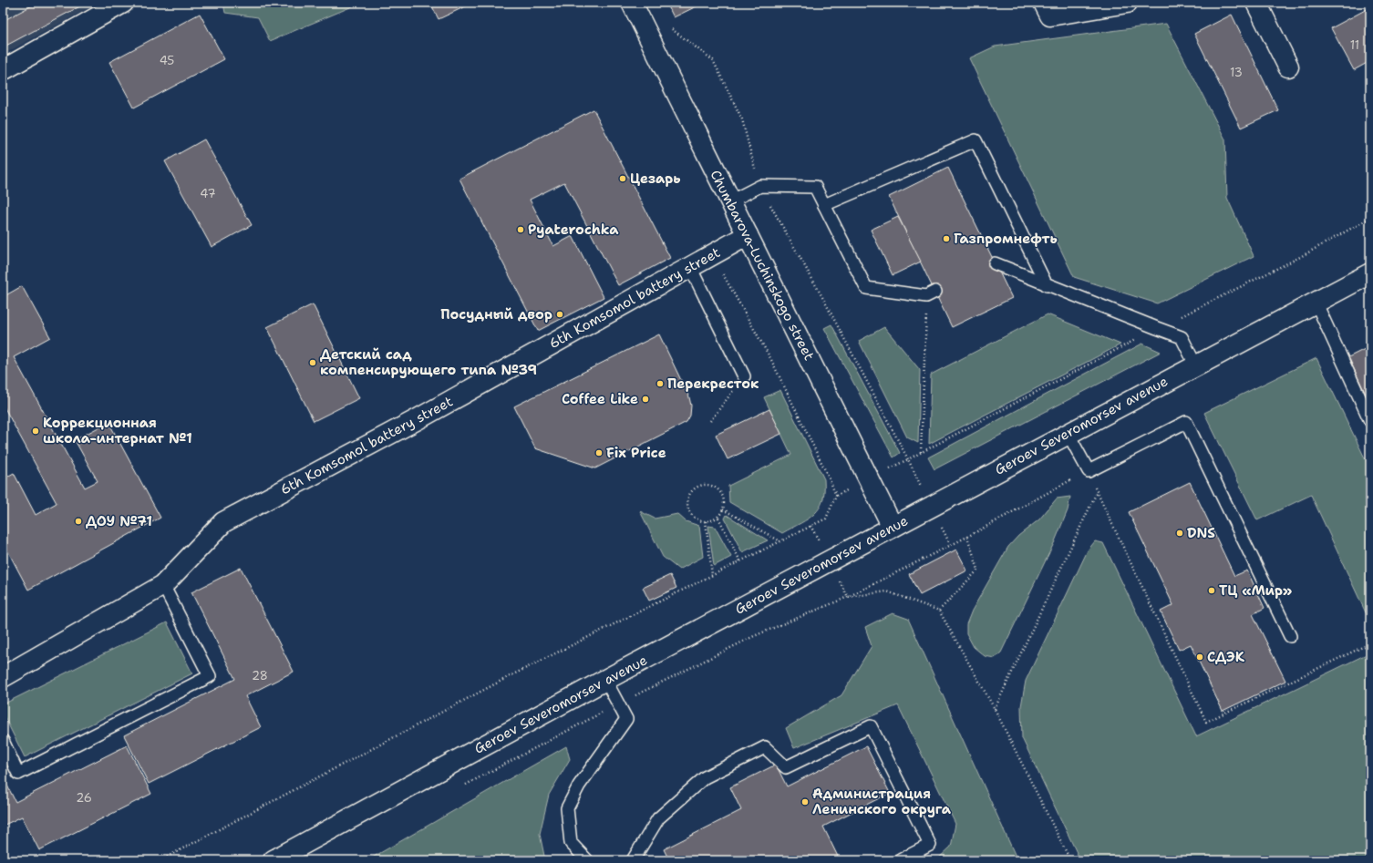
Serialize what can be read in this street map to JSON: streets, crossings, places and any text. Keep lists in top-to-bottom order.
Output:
{
  "streets": {
    "street": ["Chumbarova-Luchinskogo street", "6th Komsomol battery street", "Geroev Severomorsev avenue"]
  },
  "crossings": [
    ["Chumbarova-Luchinskogo street", "6th Komsomol battery street"],
    ["Chumbarova-Luchinskogo street", "Geroev Severomorsev avenue"]
  ],
  "places": [
    "Цезарь",
    "Pyaterochka",
    "Газпромнефть",
    "Посудный двор",
    "Детский сад компенсирующего типа №39",
    "Перекресток",
    "Coffee Like",
    "Коррекционная школа-интернат №1",
    "Fix Price",
    "ДОУ №71",
    "DNS",
    "ТЦ «Мир»",
    "СДЭК",
    "Администрация Ленинского округа"
  ],
  "house_numbers": [
    "11",
    "45",
    "13",
    "47",
    "28",
    "26"
  ]
}
